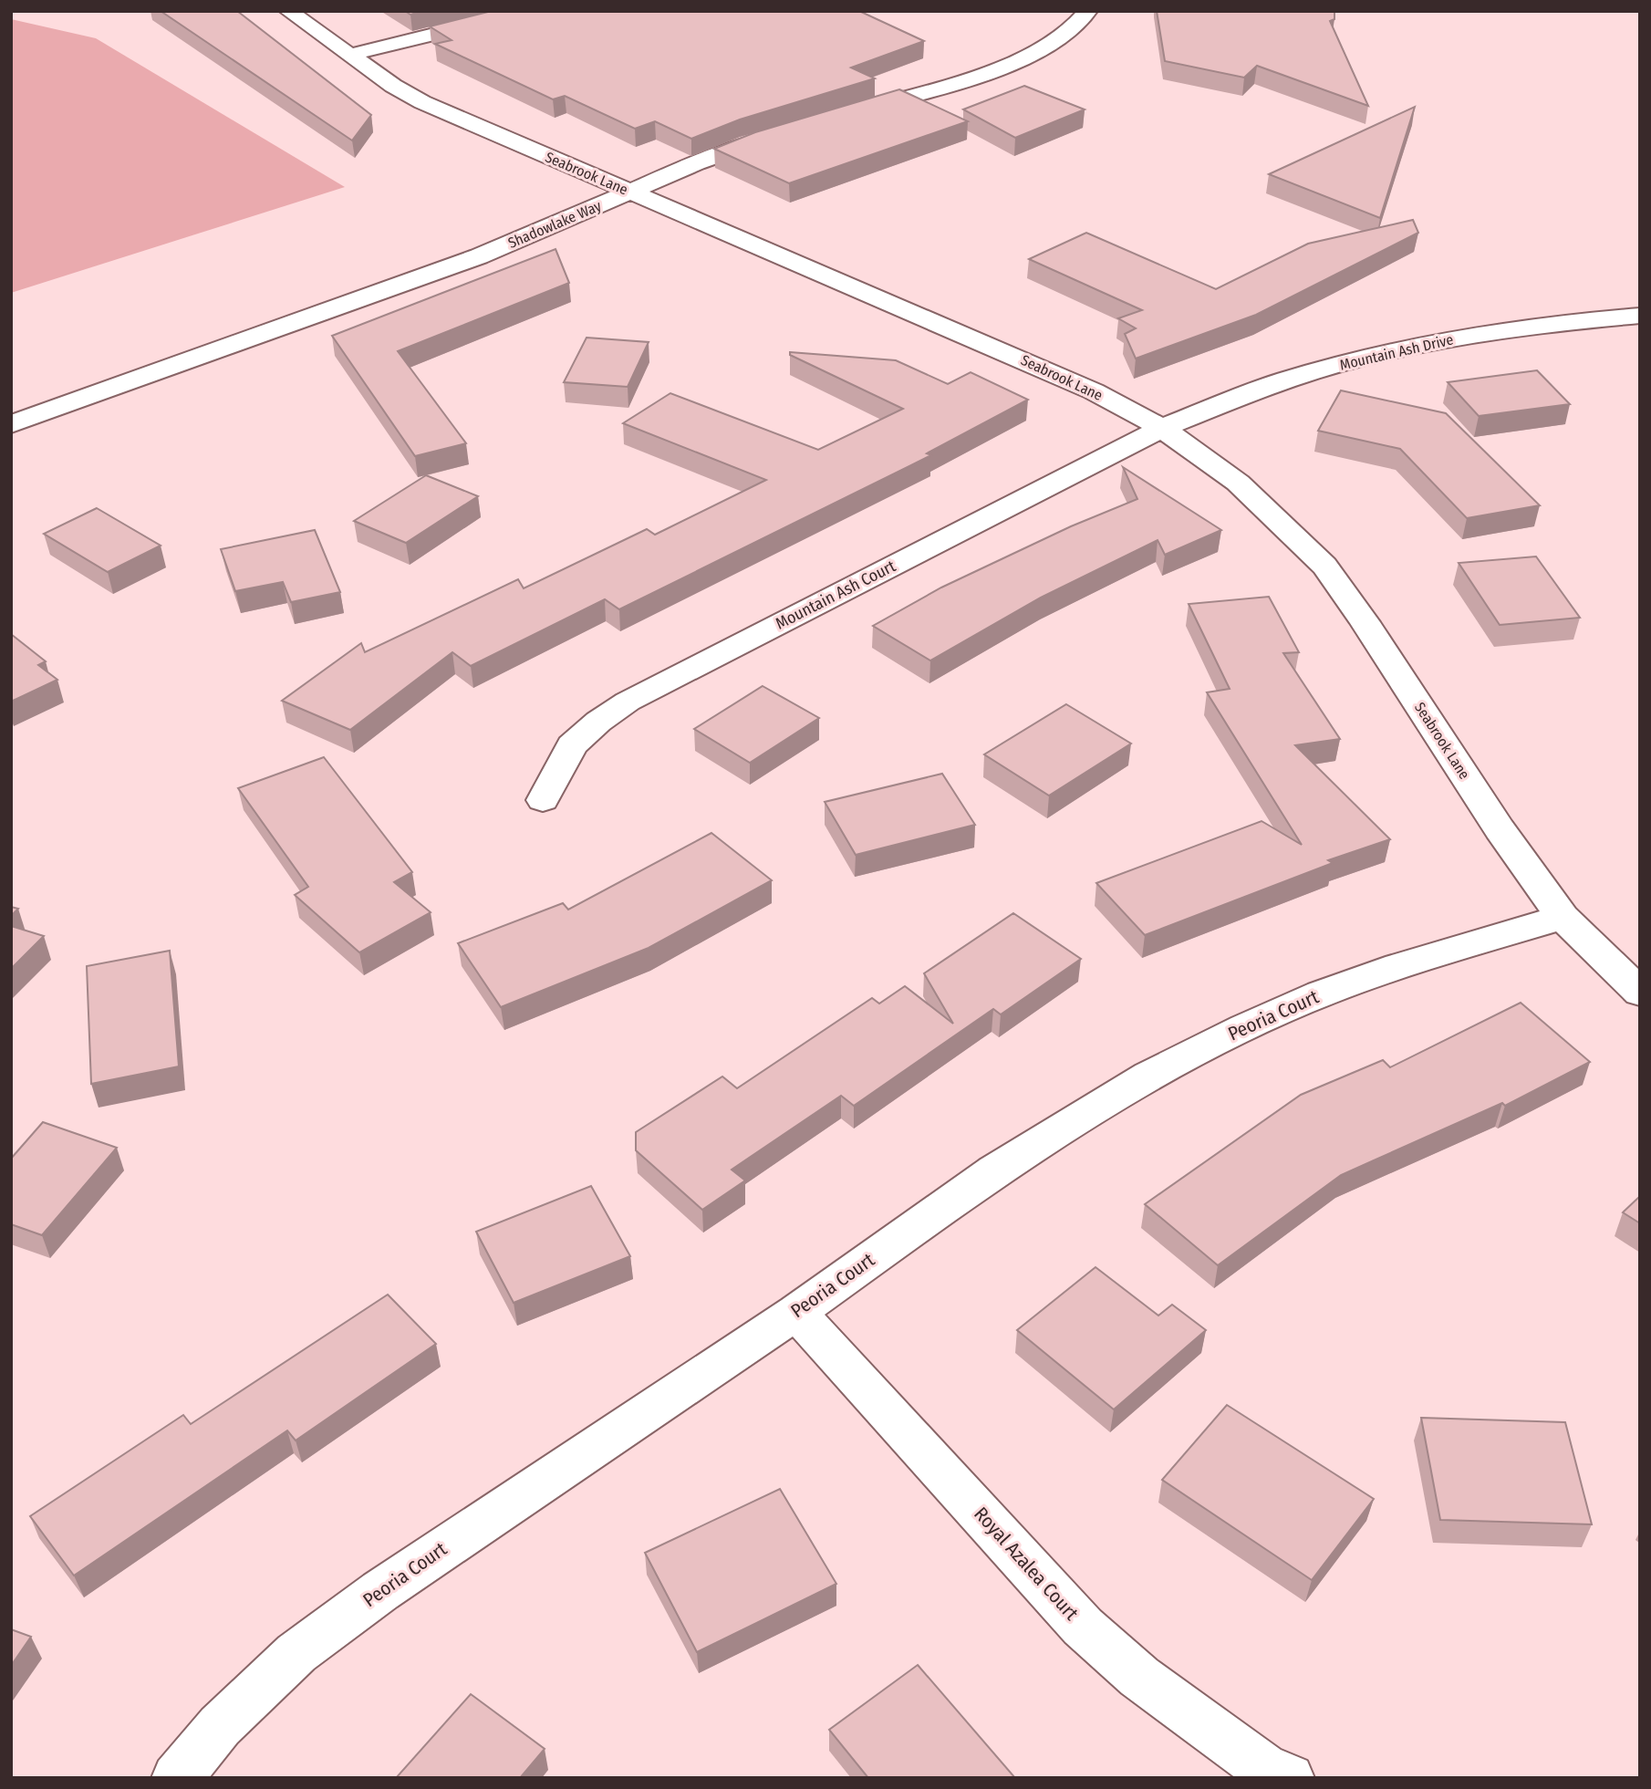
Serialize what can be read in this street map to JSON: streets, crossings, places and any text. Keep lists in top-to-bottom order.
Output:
{
  "streets": {
    "street": [
      "Seabrook Lane",
      "Shadowlake Way",
      "Mountain Ash Drive",
      "Mountain Ash Court",
      "Peoria Court",
      "Royal Azalea Court"
    ]
  },
  "crossings": [
    ["Seabrook Lane", "Shadowlake Way"],
    ["Seabrook Lane", "Mountain Ash Drive"],
    ["Seabrook Lane", "Mountain Ash Court"],
    ["Seabrook Lane", "Peoria Court"],
    ["Mountain Ash Drive", "Mountain Ash Court"],
    ["Peoria Court", "Royal Azalea Court"]
  ]
}
